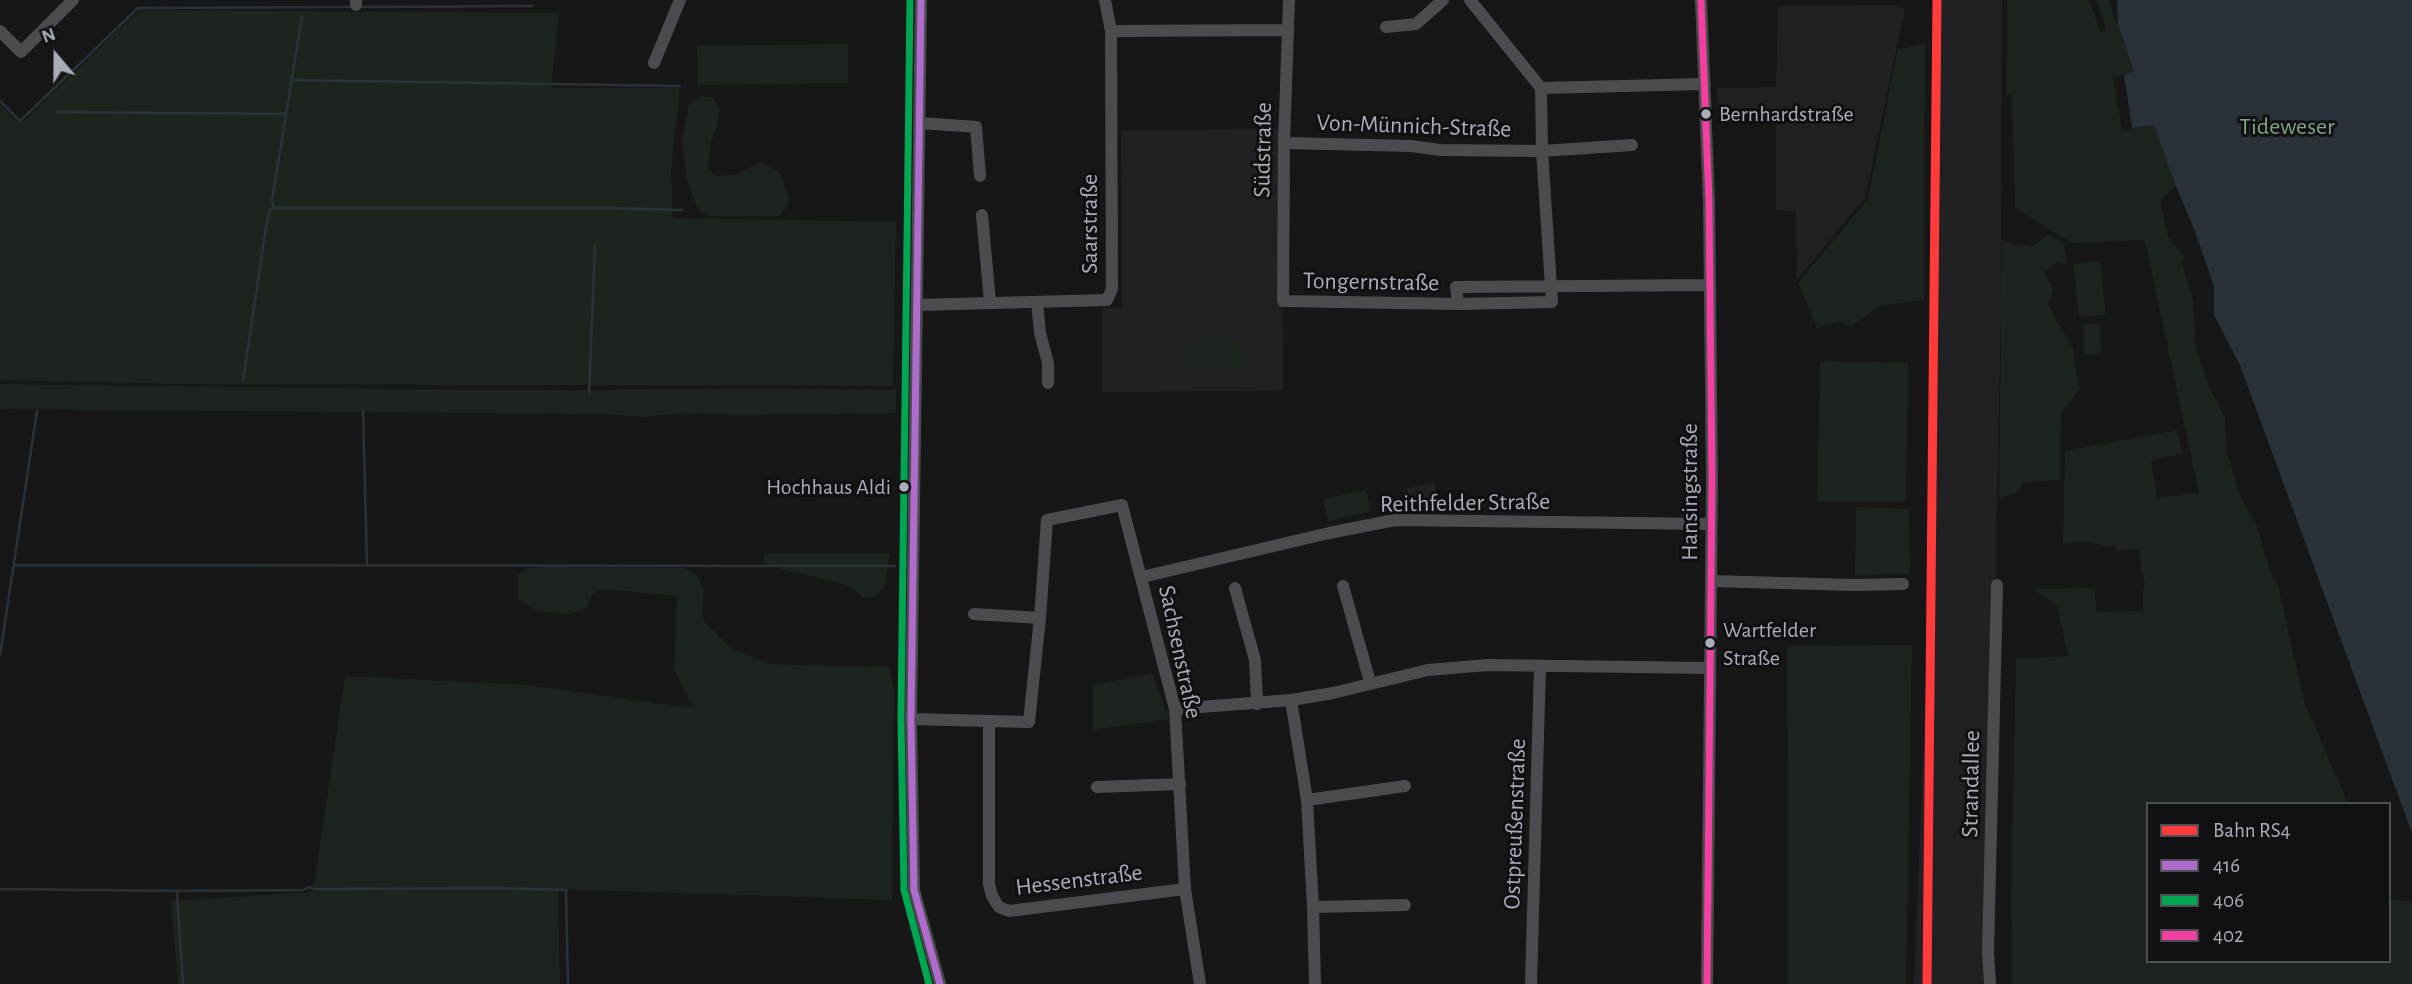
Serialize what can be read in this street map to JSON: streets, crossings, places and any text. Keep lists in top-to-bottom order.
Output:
{
  "streets": {
    "street": [
      "Von-Münnich-Straße",
      "Südstraße",
      "Saarstraße",
      "Tongernstraße",
      "Hansingstraße",
      "Reithfelder Straße",
      "Sachsenstraße",
      "Strandallee",
      "Ostpreußenstraße",
      "Hessenstraße"
    ]
  },
  "crossings": [
    ["Von-Münnich-Straße", "Südstraße"],
    ["Südstraße", "Tongernstraße"],
    ["Tongernstraße", "Hansingstraße"],
    ["Hansingstraße", "Reithfelder Straße"],
    ["Reithfelder Straße", "Sachsenstraße"],
    ["Sachsenstraße", "Hessenstraße"]
  ],
  "parks": ["Tideweser"],
  "places": ["Bernhardstraße", "Hochhaus Aldi", "Wartfelder Straße"],
  "lines": [
    "rail line RS4",
    "transit line 416",
    "transit line 406",
    "transit line 402"
  ],
  "legend": [
    "Bahn RS4",
    "416",
    "406",
    "402"
  ],
  "north": "top"
}
